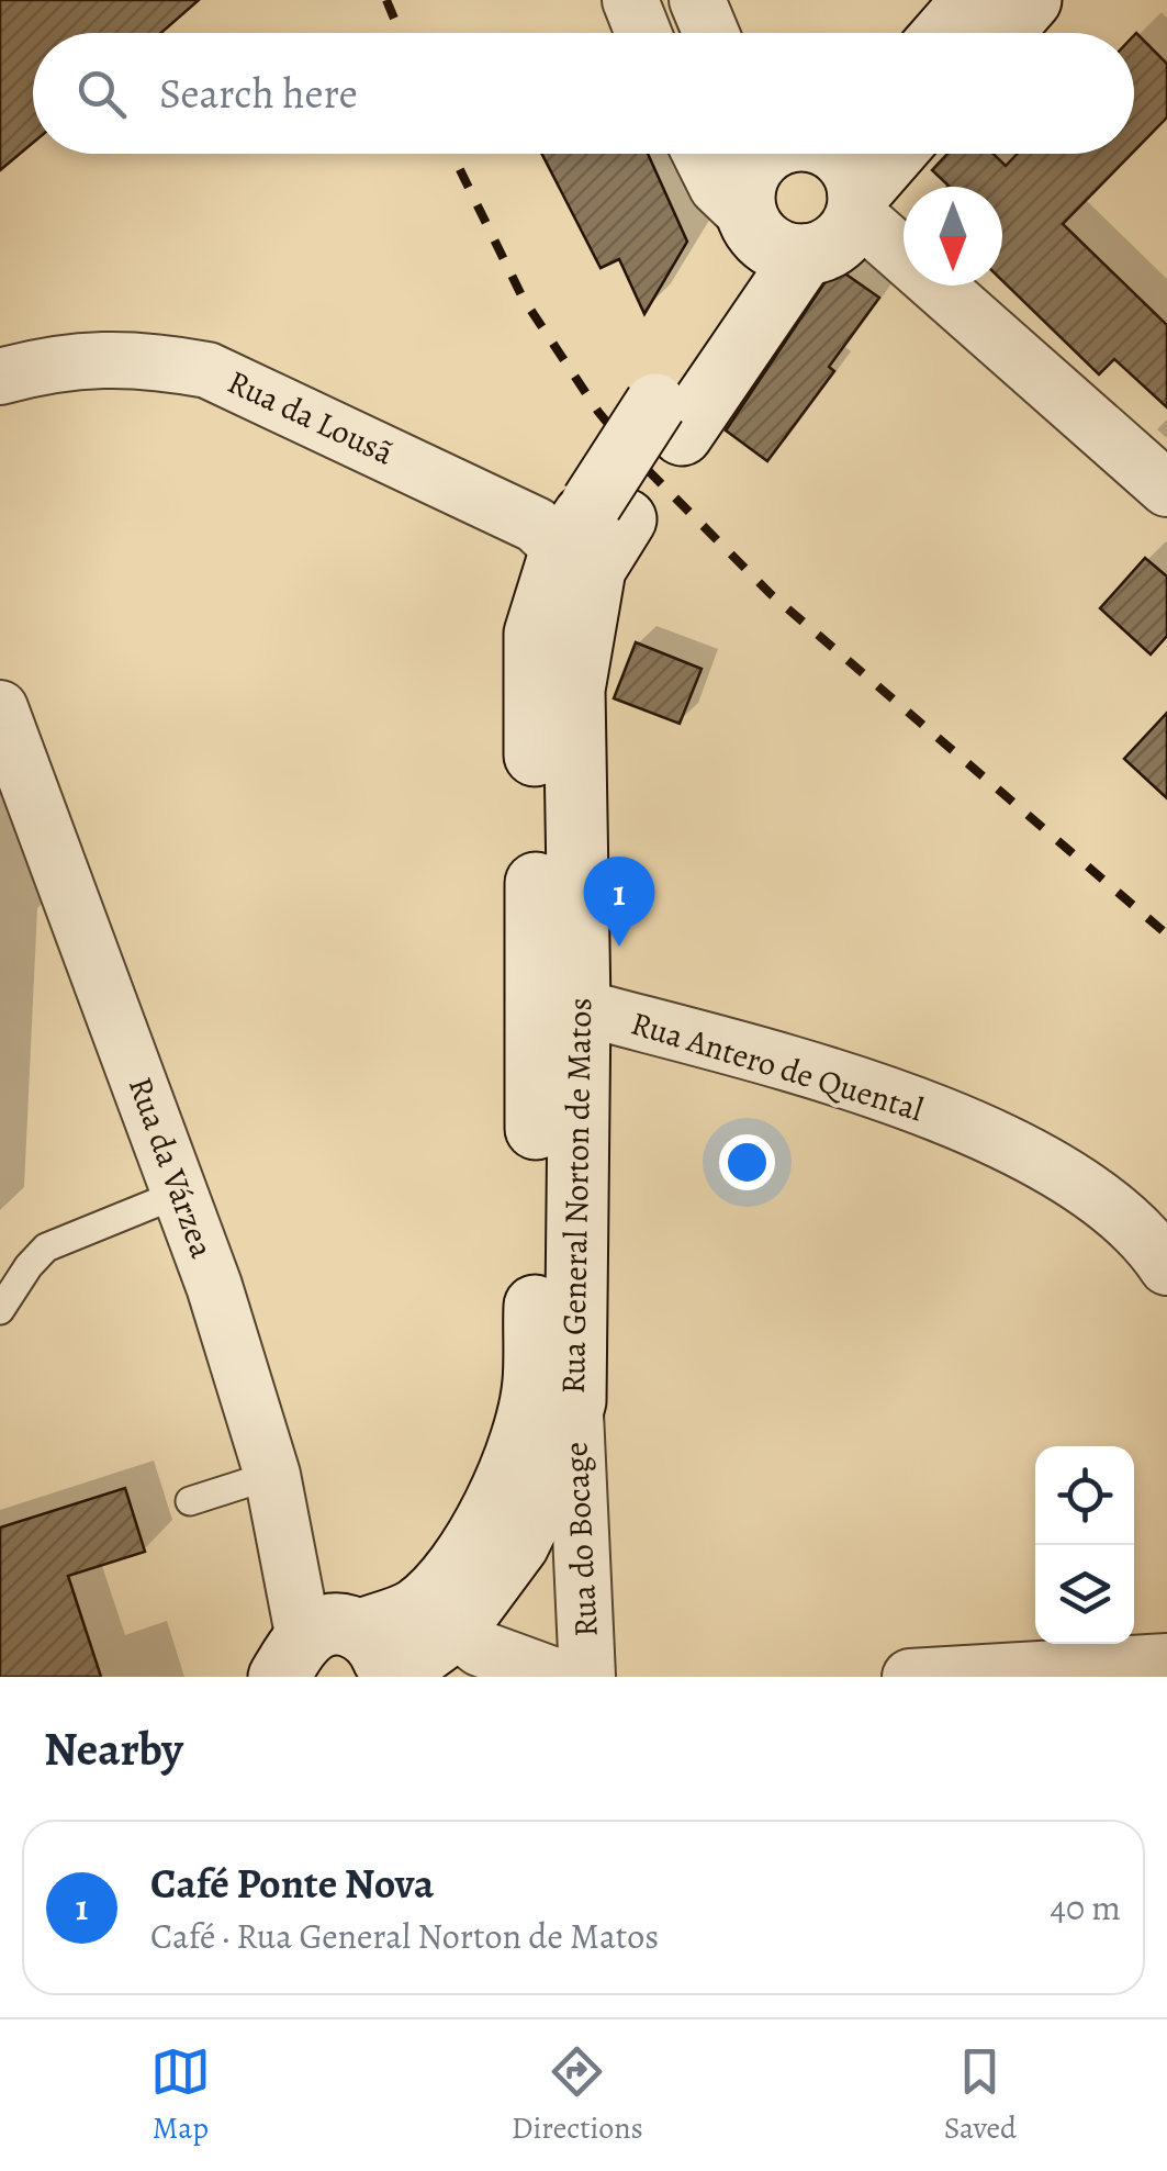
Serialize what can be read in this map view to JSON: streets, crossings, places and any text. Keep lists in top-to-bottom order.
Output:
{
  "streets": {
    "street": [
      "Rua da Lousã",
      "Rua Antero de Quental",
      "Rua da Várzea",
      "Rua General Norton de Matos",
      "Rua do Bocage"
    ]
  },
  "crossings": [
    ["Rua da Lousã", "Rua General Norton de Matos"],
    ["Rua Antero de Quental", "Rua General Norton de Matos"],
    ["Rua da Várzea", "Rua General Norton de Matos"],
    ["Rua General Norton de Matos", "Rua do Bocage"]
  ],
  "north": "bottom",
  "page": {
    "search": "Search here",
    "pins": "1",
    "heading": "Nearby",
    "list": [
      {
        "mark": "1",
        "name": "Café Ponte Nova",
        "note": "Café · Rua General Norton de Matos",
        "value": "40 m"
      }
    ],
    "nav": ["Map", "Directions", "Saved"]
  }
}
